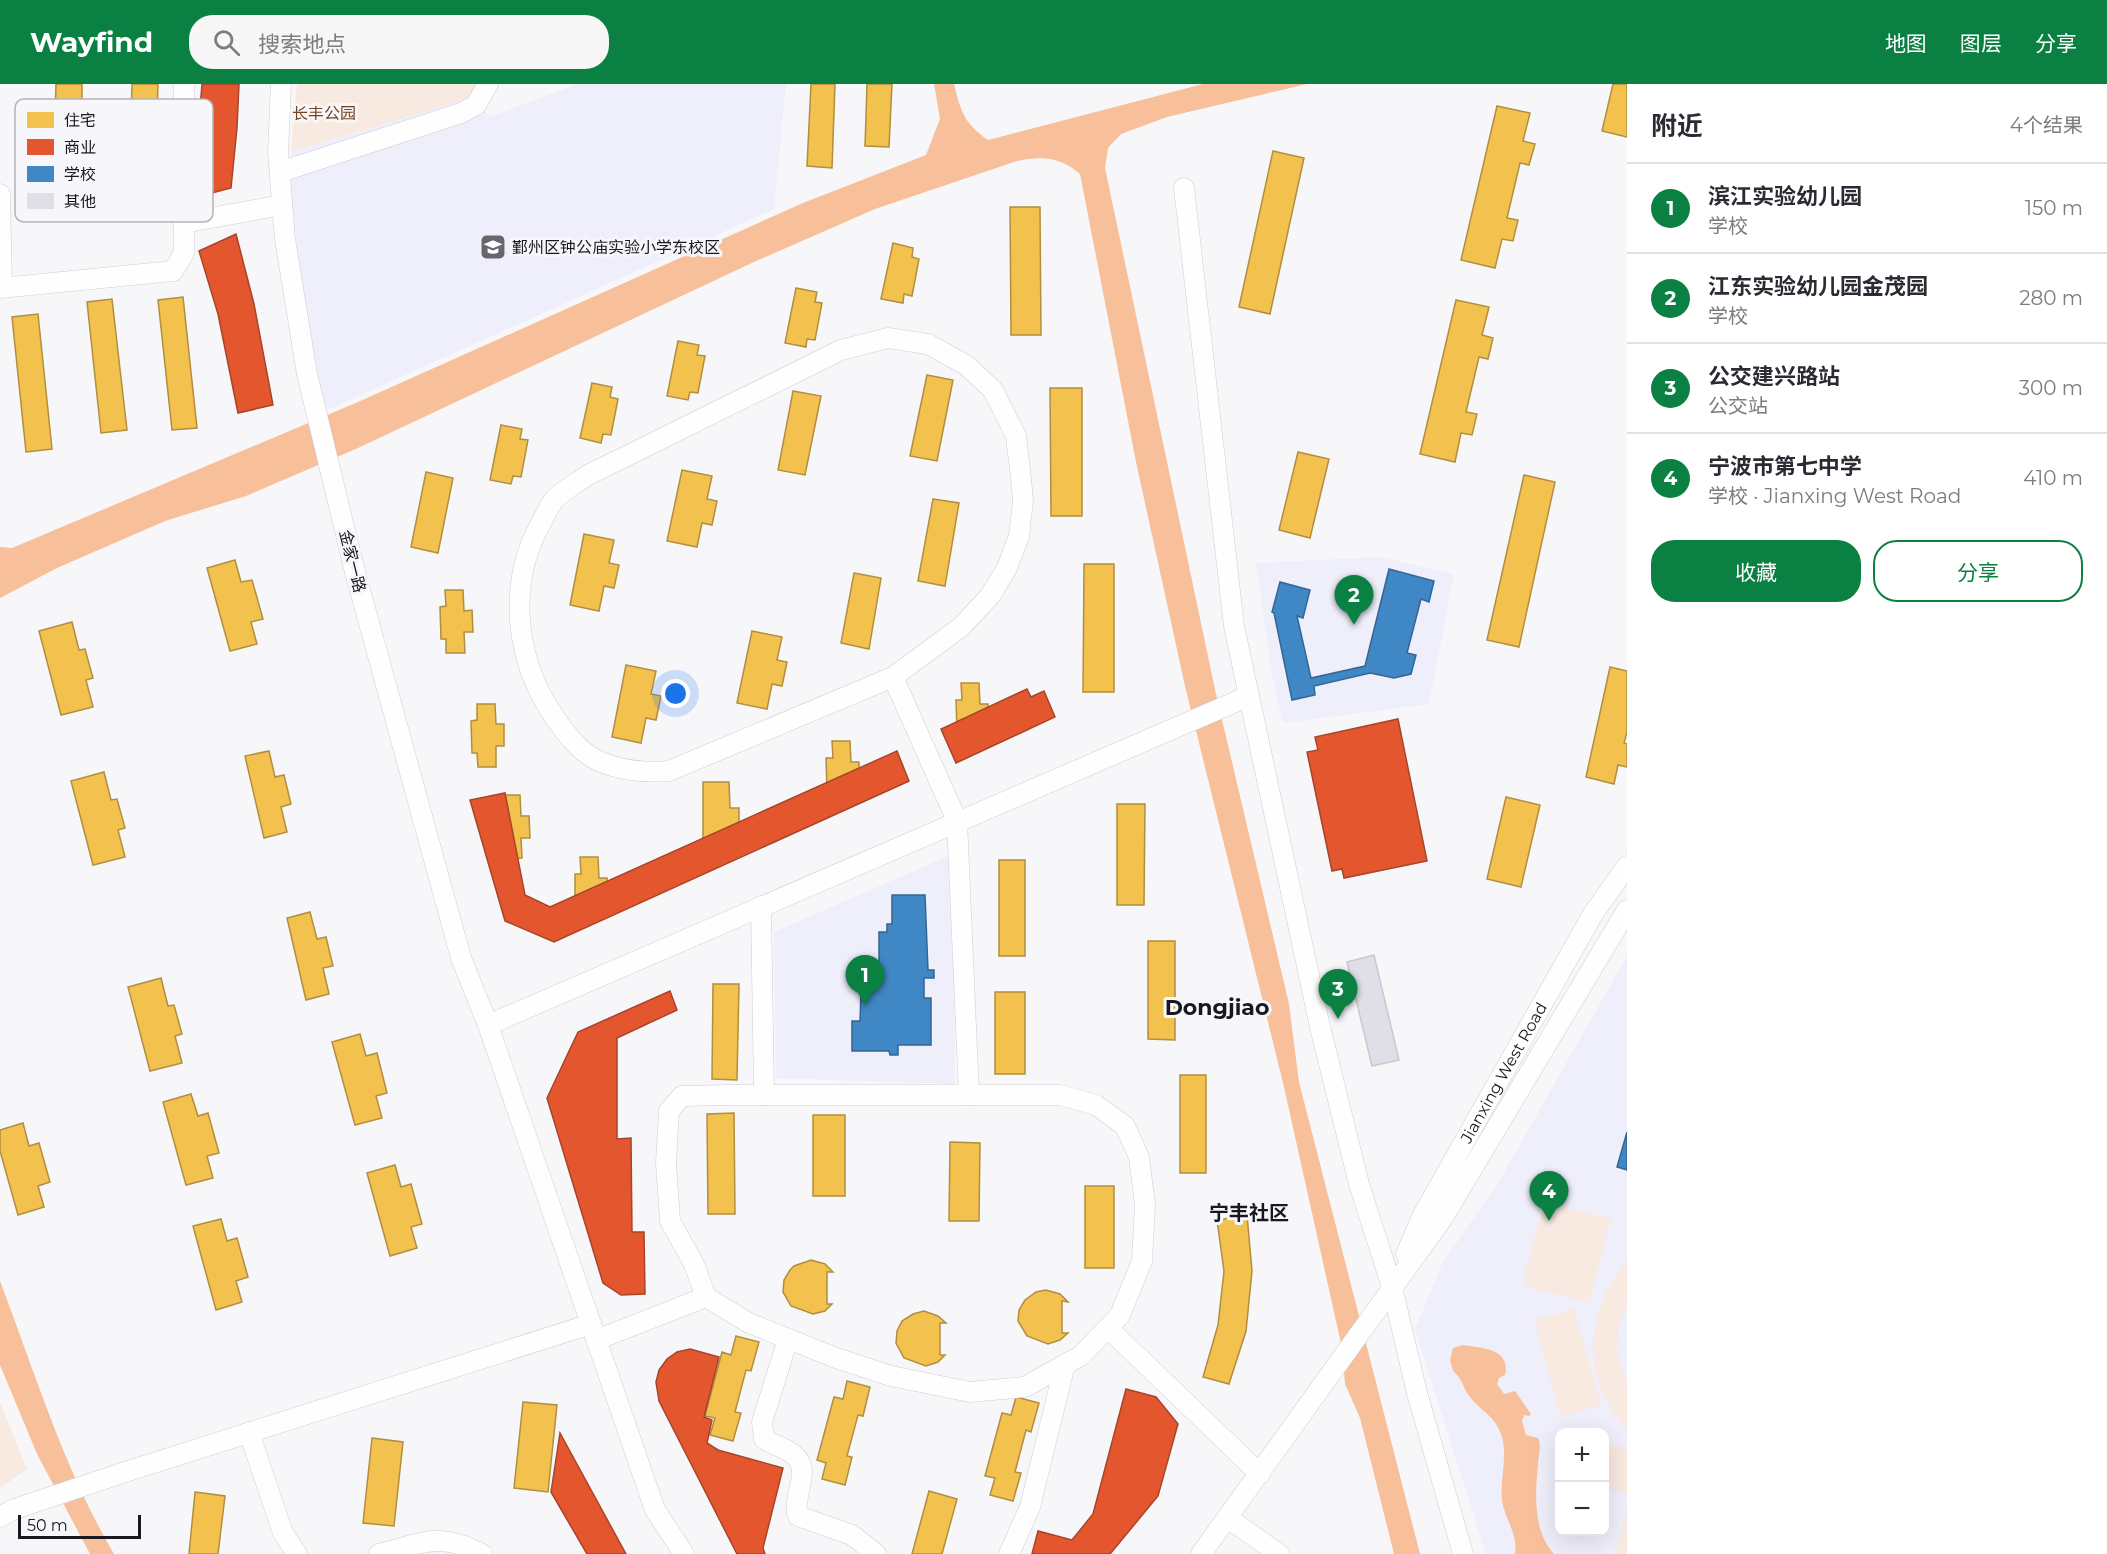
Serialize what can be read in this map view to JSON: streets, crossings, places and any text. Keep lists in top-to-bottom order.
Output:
{
  "streets": {
    "street": ["金家一路", "Jianxing West Road"]
  },
  "districts": ["Dongjiao", "宁丰社区"],
  "parks": ["长丰公园"],
  "places": {
    "school or university": ["鄞州区钟公庙实验小学东校区"]
  },
  "legend": [
    "住宅",
    "商业",
    "学校",
    "其他"
  ],
  "scale_bar": "50 m",
  "page": {
    "header": "Wayfind",
    "search": "搜索地点",
    "nav": ["地图", "图层", "分享"],
    "heading": ["附近", "4个结果"],
    "list": [
      {
        "mark": "1",
        "name": "滨江实验幼儿园",
        "note": "学校",
        "value": "150 m"
      },
      {
        "mark": "2",
        "name": "江东实验幼儿园金茂园",
        "note": "学校",
        "value": "280 m"
      },
      {
        "mark": "3",
        "name": "公交建兴路站",
        "note": "公交站",
        "value": "300 m"
      },
      {
        "mark": "4",
        "name": "宁波市第七中学",
        "note": "学校 · Jianxing West Road",
        "value": "410 m"
      }
    ],
    "buttons": ["收藏", "分享"],
    "pins": [
      "2",
      "1",
      "3",
      "4"
    ],
    "map_buttons": ["+", "−"],
    "scale": "50 m"
  }
}
